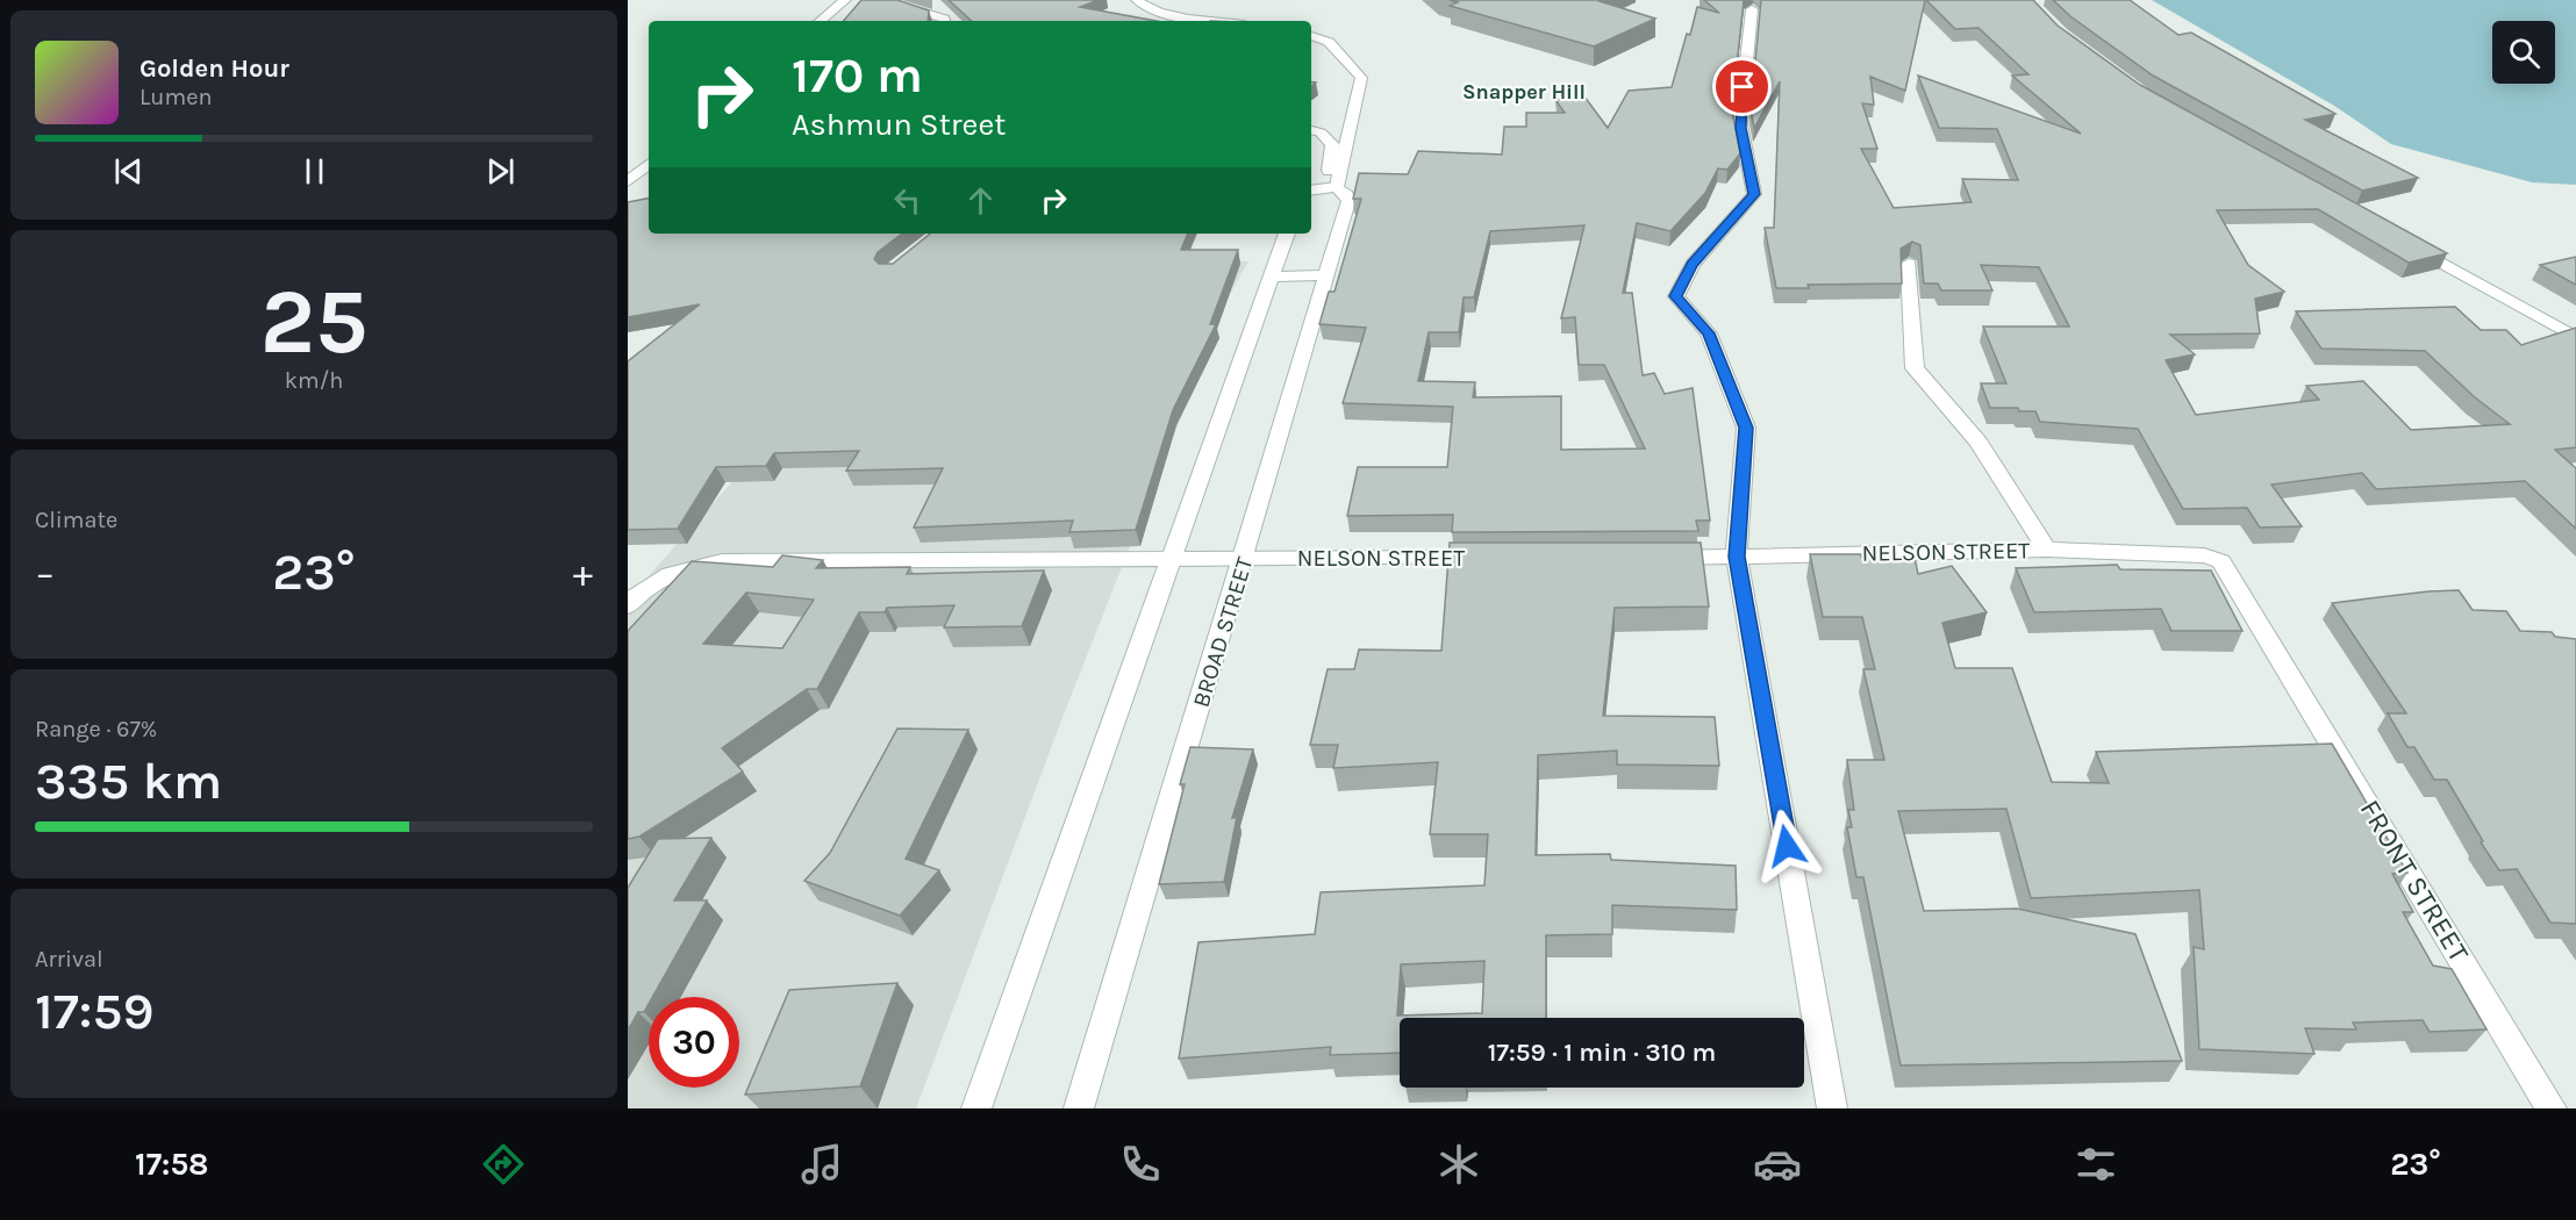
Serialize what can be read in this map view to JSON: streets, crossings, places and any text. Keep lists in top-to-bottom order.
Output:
{
  "streets": {
    "street": ["NELSON STREET", "BROAD STREET", "FRONT STREET"]
  },
  "crossings": [
    ["NELSON STREET", "BROAD STREET"],
    ["NELSON STREET", "FRONT STREET"]
  ],
  "districts": ["Snapper Hill"],
  "page": {
    "turn": ["170 m", "Ashmun Street"],
    "song": ["Golden Hour", "Lumen"],
    "tile": [
      ["25", "km/h"],
      "Climate",
      ["Range · 67%", "335 km"],
      ["Arrival", "17:59"]
    ],
    "heat": ["−", "23°", "+"],
    "limit": "30",
    "trip": "17:59 · 1 min · 310 m",
    "tabs": ["17:58", "23°"]
  }
}
